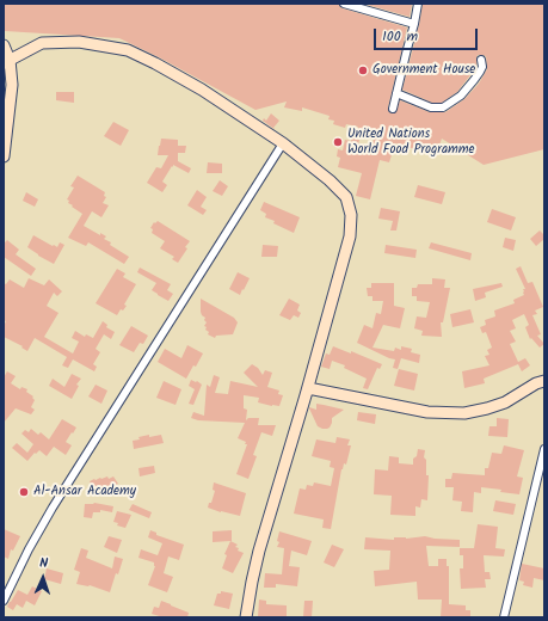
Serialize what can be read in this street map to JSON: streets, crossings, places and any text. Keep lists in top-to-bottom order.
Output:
{
  "places": ["Government House", "United Nations World Food Programme", "Al-Ansar Academy"],
  "scale_bar": "100 m",
  "north": "top"
}
